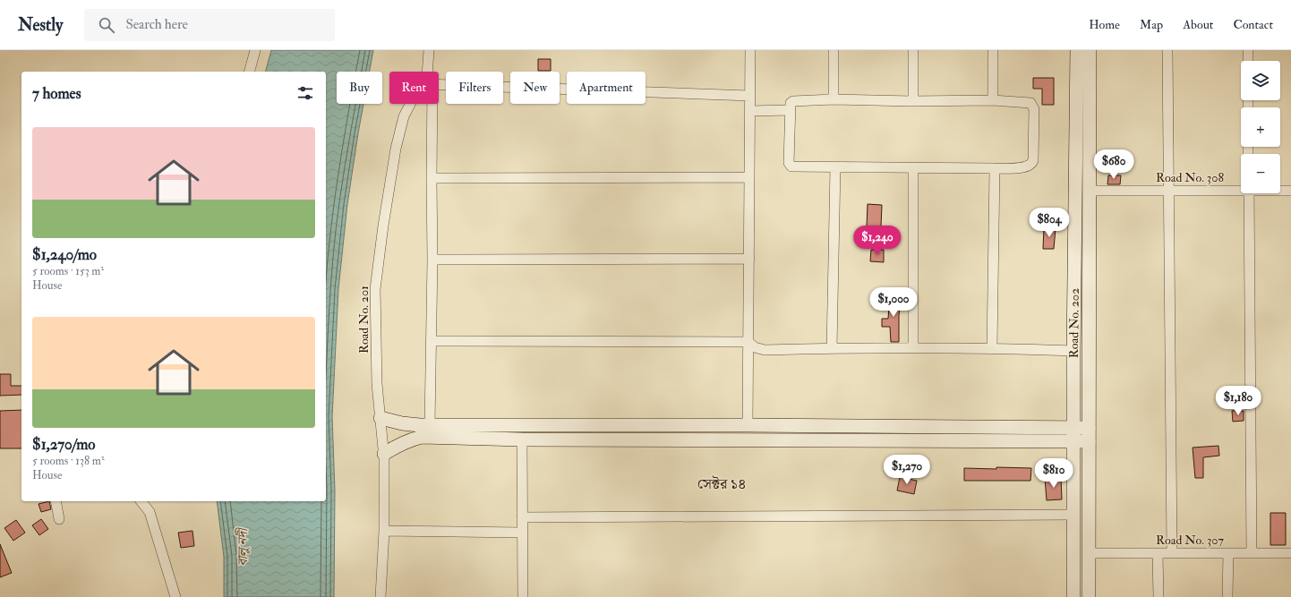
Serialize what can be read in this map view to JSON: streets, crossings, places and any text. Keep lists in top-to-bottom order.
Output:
{
  "streets": {
    "street": [
      "Road No. 308",
      "Road No. 201",
      "Road No. 202",
      "Road No. 307"
    ]
  },
  "crossings": [
    ["Road No. 308", "Road No. 202"],
    ["Road No. 202", "Road No. 307"]
  ],
  "districts": ["সেক্টর ১৪"],
  "water": ["বালু নদী"],
  "page": {
    "header": "Nestly",
    "search": "Search here",
    "nav": [
      "Home",
      "Map",
      "About",
      "Contact"
    ],
    "map_buttons": ["+", "−"],
    "chip": [
      "Buy",
      "Rent",
      "Filters",
      "New",
      "Apartment"
    ],
    "heading": "7 homes",
    "list": [
      {
        "name": "$1,240/mo",
        "note": "5 rooms · 153 m² · House"
      },
      {
        "name": "$1,270/mo",
        "note": "5 rooms · 138 m² · House"
      }
    ],
    "price": [
      "$680",
      "$804",
      "$1,240",
      "$1,000",
      "$1,180",
      "$1,270",
      "$810"
    ]
  }
}
